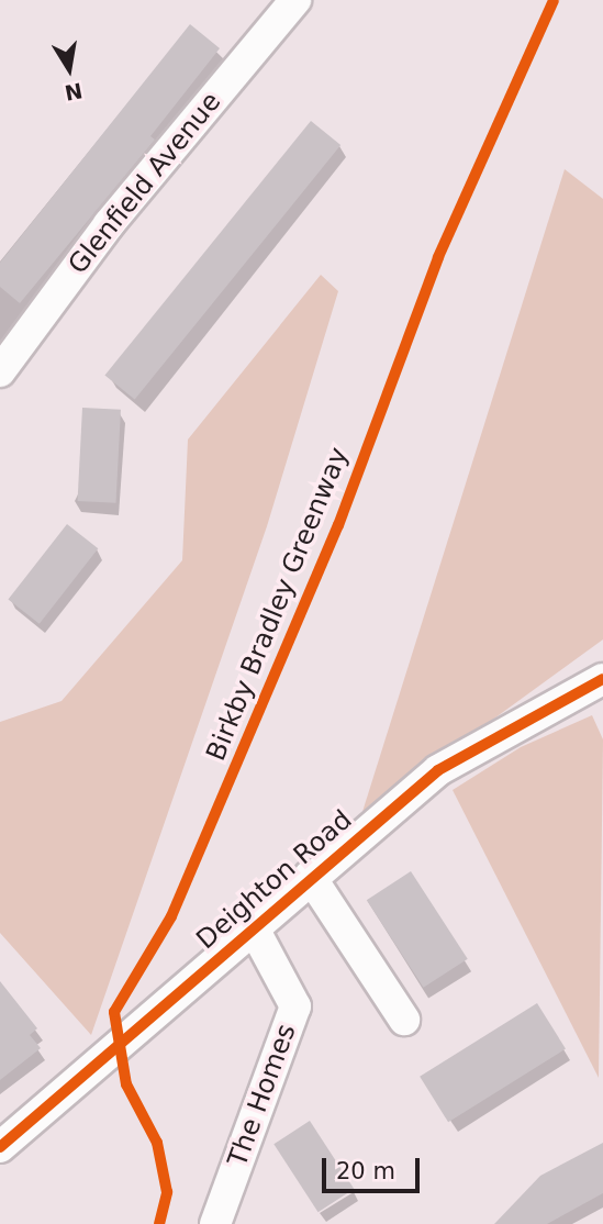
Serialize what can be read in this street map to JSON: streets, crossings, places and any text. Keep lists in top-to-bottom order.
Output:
{
  "streets": {
    "street": ["Glenfield Avenue", "Deighton Road", "The Homes"],
    "cycle path": ["Birkby Bradley Greenway"]
  },
  "crossings": [
    ["Deighton Road", "The Homes"]
  ],
  "scale_bar": "20 m",
  "north": "bottom"
}
